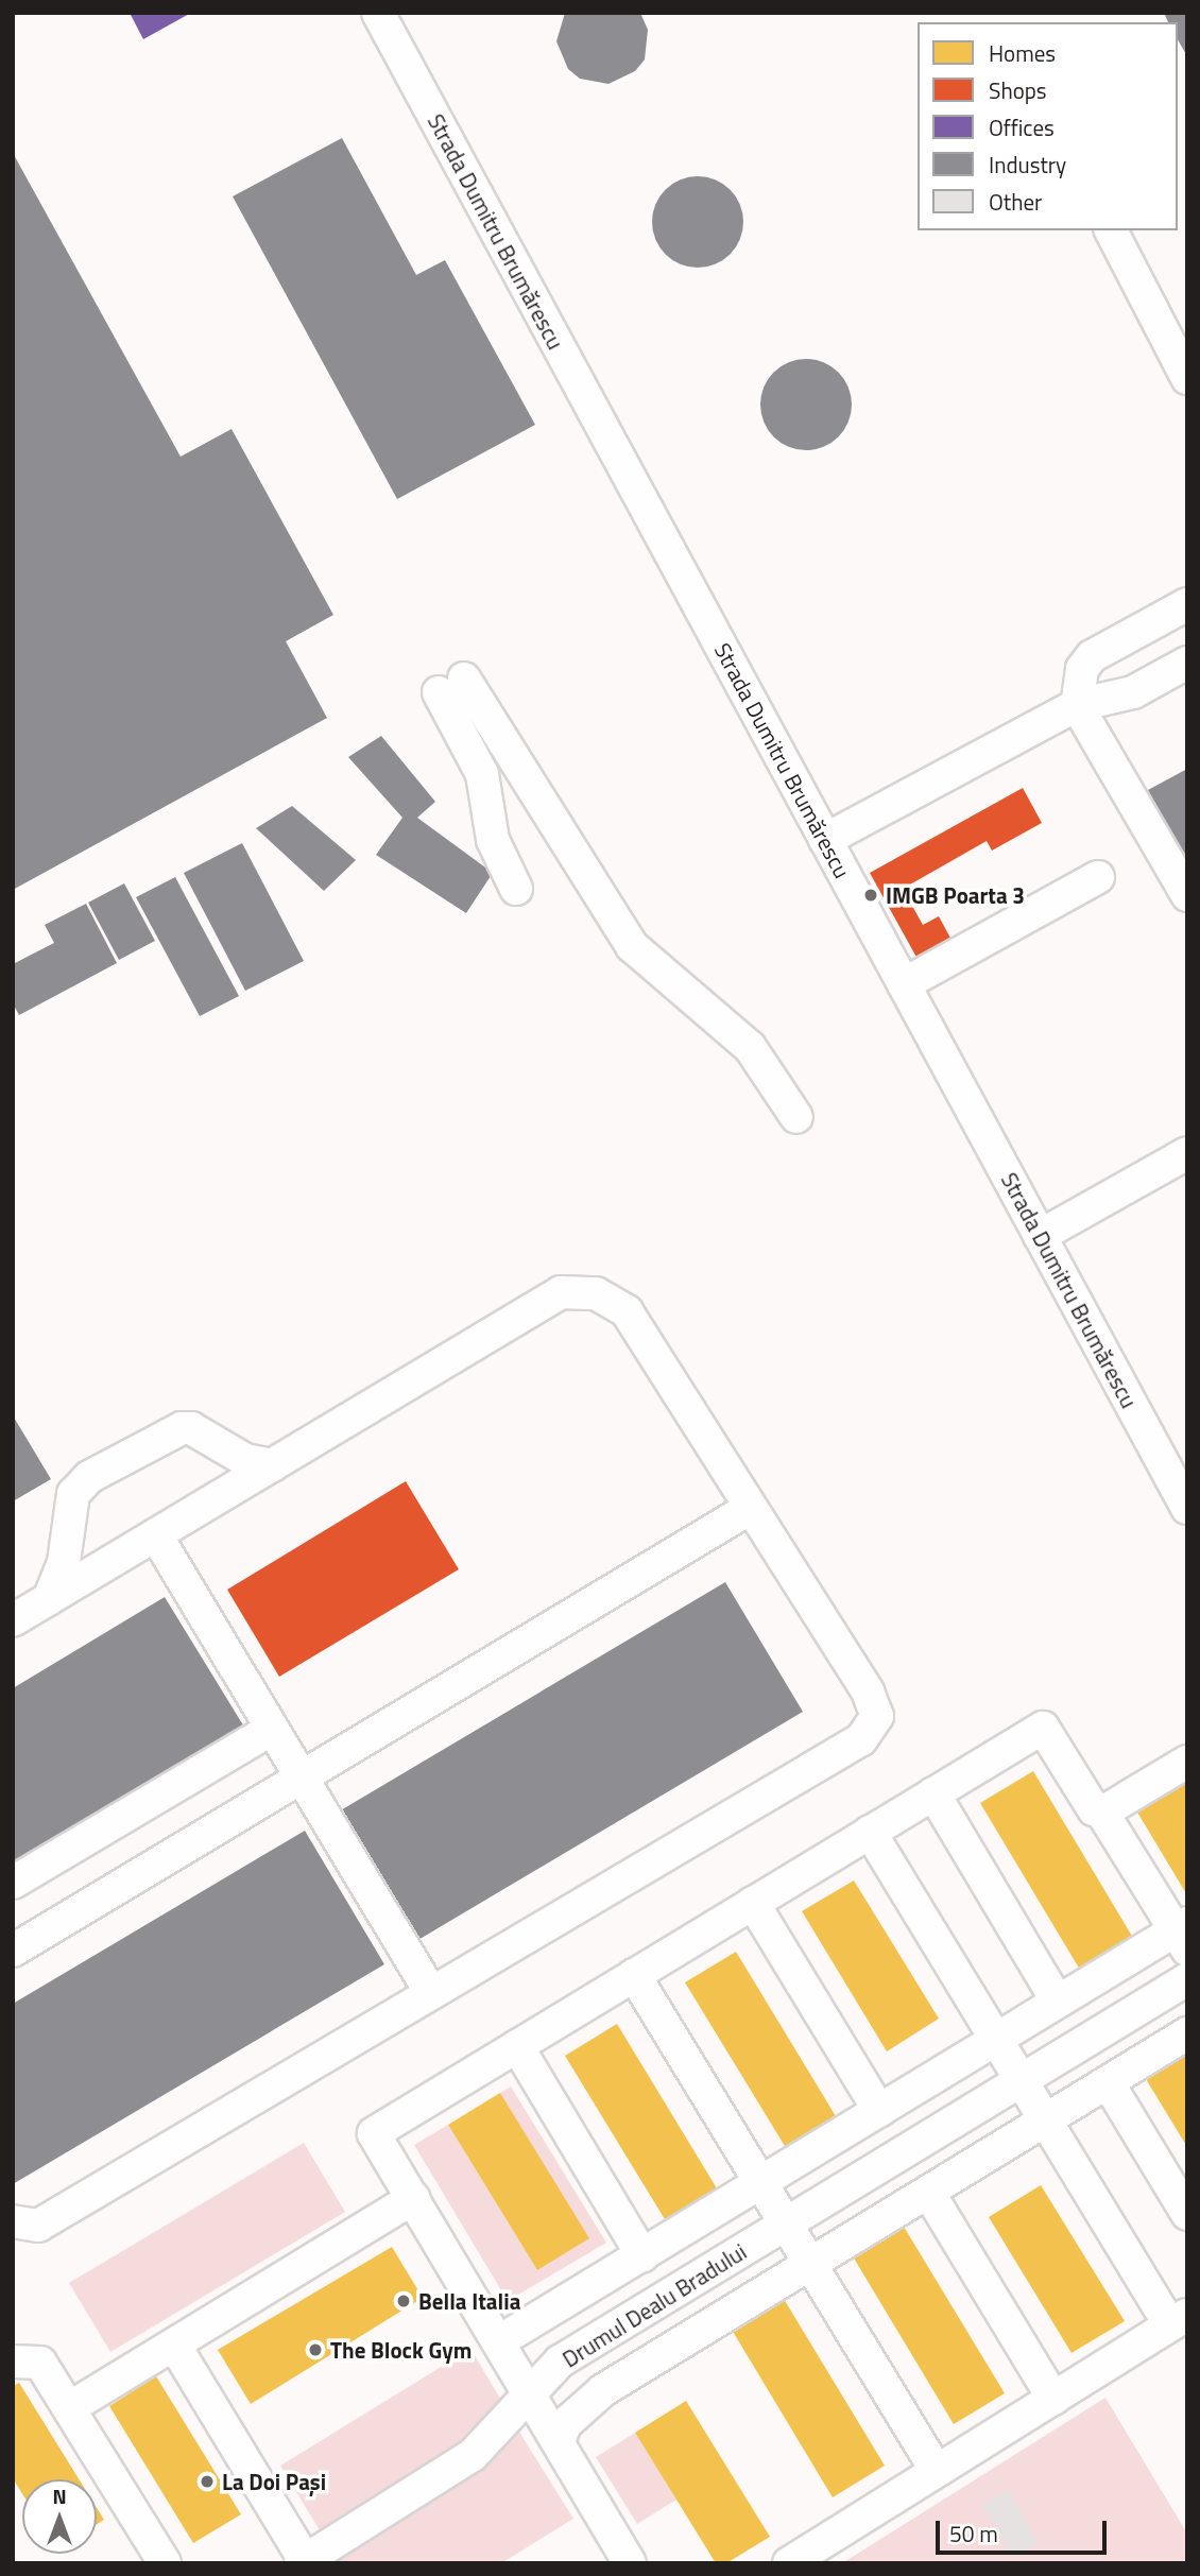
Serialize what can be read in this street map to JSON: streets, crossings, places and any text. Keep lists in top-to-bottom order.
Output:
{
  "streets": {
    "street": ["Strada Dumitru Brumărescu", "Drumul Dealu Bradului"]
  },
  "places": [
    "IMGB Poarta 3",
    "Bella Italia",
    "The Block Gym",
    "La Doi Pași"
  ],
  "legend": [
    "Homes",
    "Shops",
    "Offices",
    "Industry",
    "Other"
  ],
  "scale_bar": "50 m",
  "north": "top"
}
